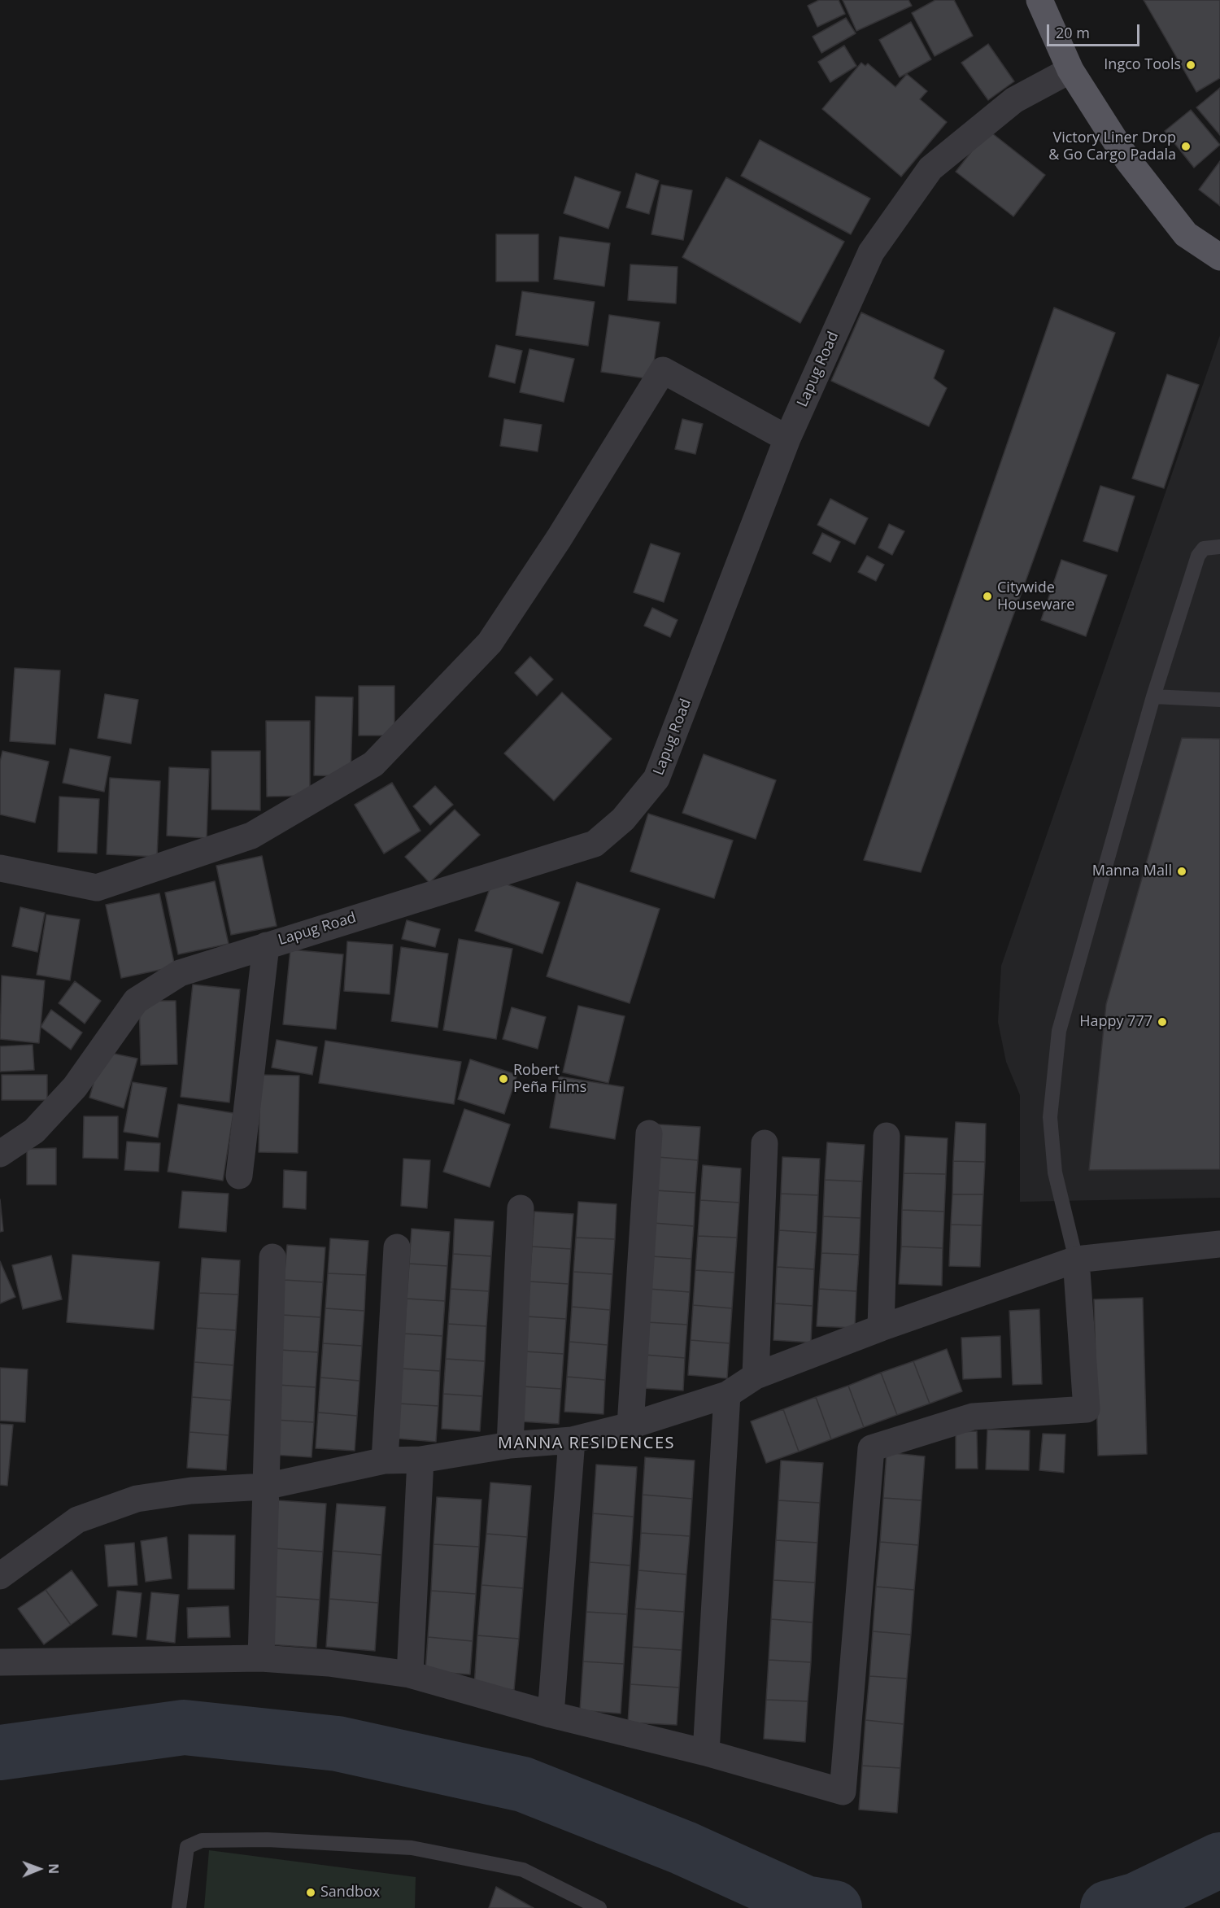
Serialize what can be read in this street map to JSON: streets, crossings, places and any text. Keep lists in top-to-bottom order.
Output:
{
  "streets": {
    "street": ["Lapug Road"]
  },
  "districts": ["MANNA RESIDENCES"],
  "places": [
    "Ingco Tools",
    "Victory Liner Drop & Go Cargo Padala",
    "Citywide Houseware",
    "Manna Mall",
    "Happy 777",
    "Robert Peña Films",
    "Sandbox"
  ],
  "scale_bar": "20 m",
  "north": "right"
}
